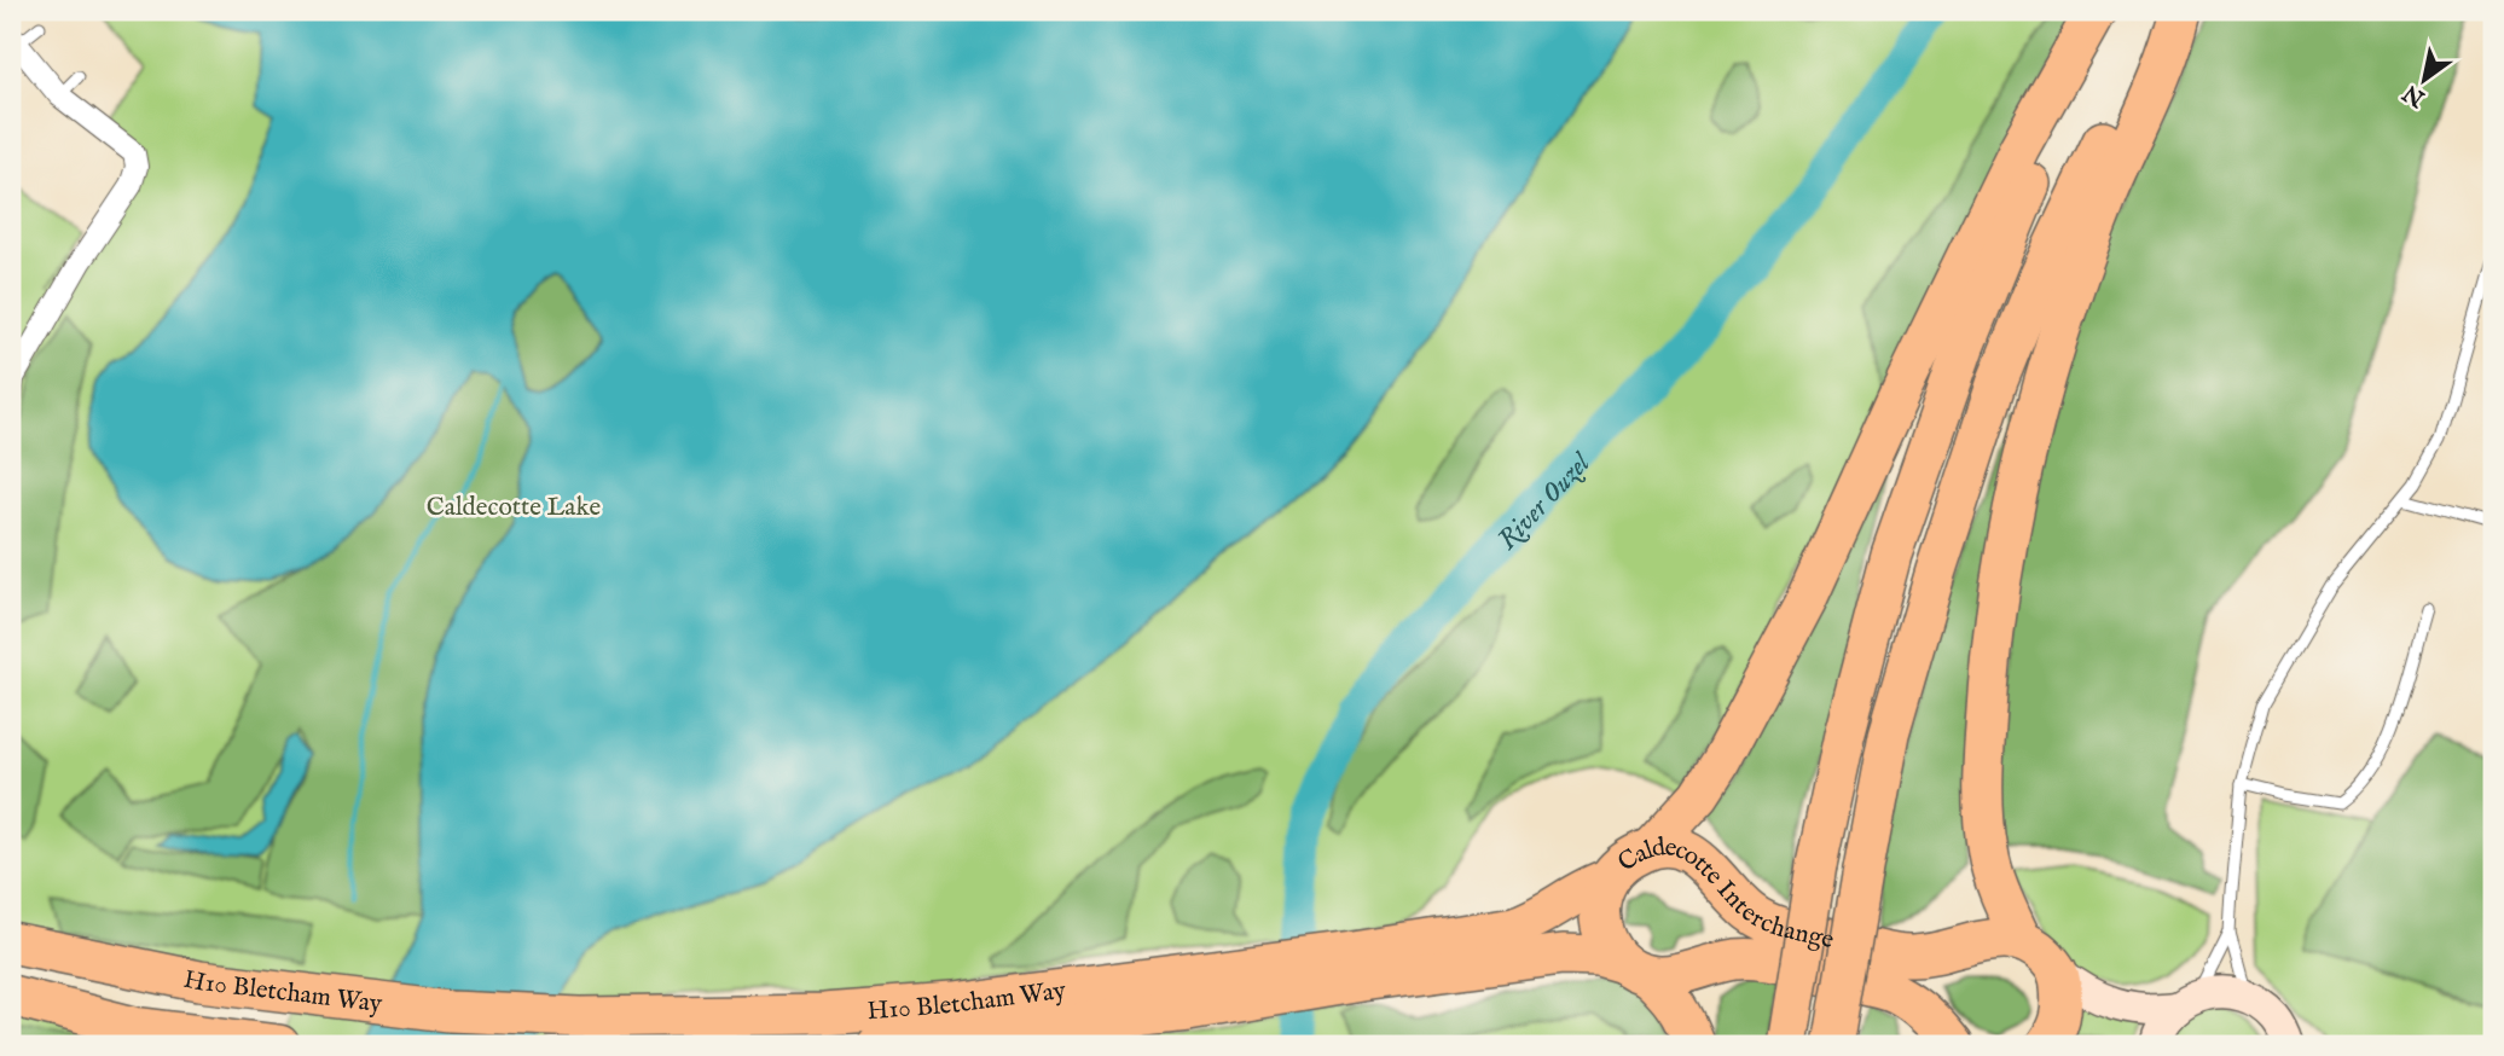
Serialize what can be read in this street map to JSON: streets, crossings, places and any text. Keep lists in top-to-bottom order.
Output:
{
  "streets": {
    "highway": ["Caldecotte Interchange", "H10 Bletcham Way"]
  },
  "crossings": [
    ["Caldecotte Interchange", "H10 Bletcham Way"]
  ],
  "water": ["River Ouzel"],
  "parks": ["Caldecotte Lake"],
  "north": "bottom left"
}
